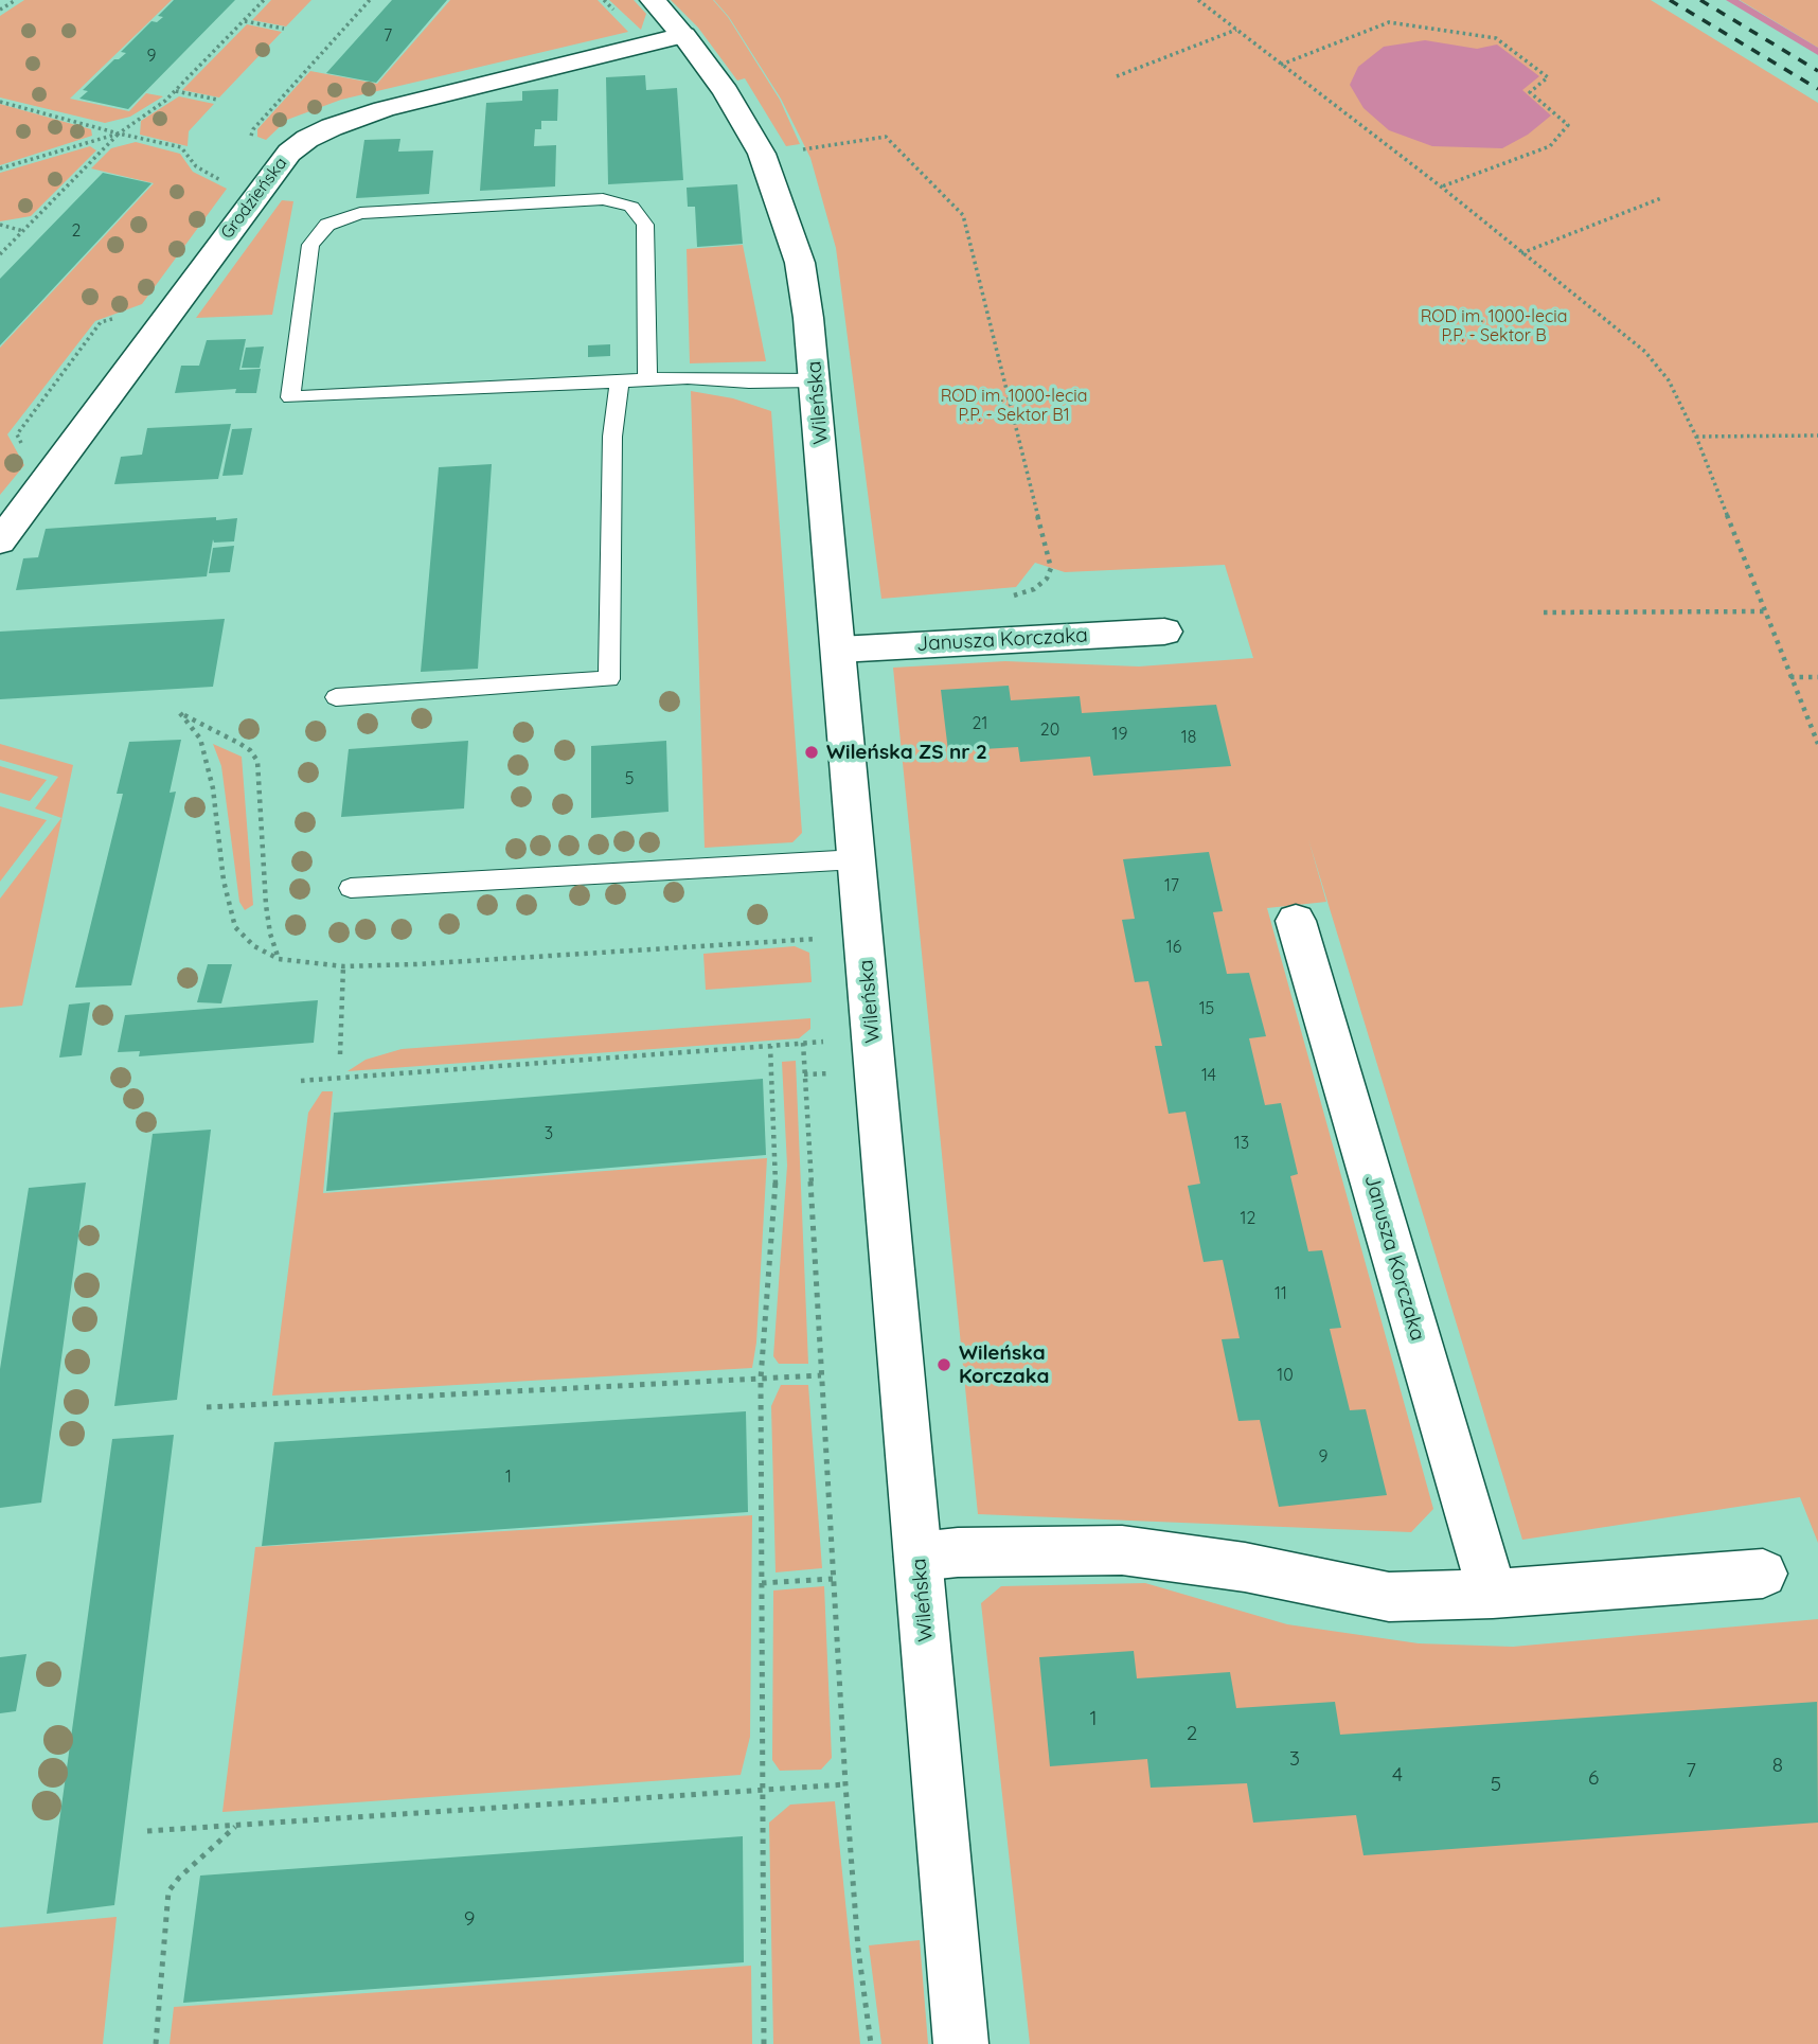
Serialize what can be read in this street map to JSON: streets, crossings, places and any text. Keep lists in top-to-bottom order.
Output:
{
  "streets": {
    "street": ["Grodzieńska", "Wileńska", "Janusza Korczaka"]
  },
  "crossings": [
    ["Grodzieńska", "Wileńska"],
    ["Wileńska", "Janusza Korczaka"]
  ],
  "parks": ["ROD im. 1000-lecia P.P. - Sektor B", "ROD im. 1000-lecia P.P. - Sektor B1"],
  "places": ["Wileńska ZS nr 2", "Wileńska Korczaka"],
  "house_numbers": [
    "7",
    "9",
    "2",
    "21",
    "20",
    "19",
    "18",
    "5",
    "17",
    "16",
    "15",
    "14",
    "3",
    "13",
    "12",
    "11",
    "10",
    "9",
    "1",
    "1",
    "2",
    "3",
    "8",
    "7",
    "4",
    "6",
    "5",
    "9"
  ]
}
